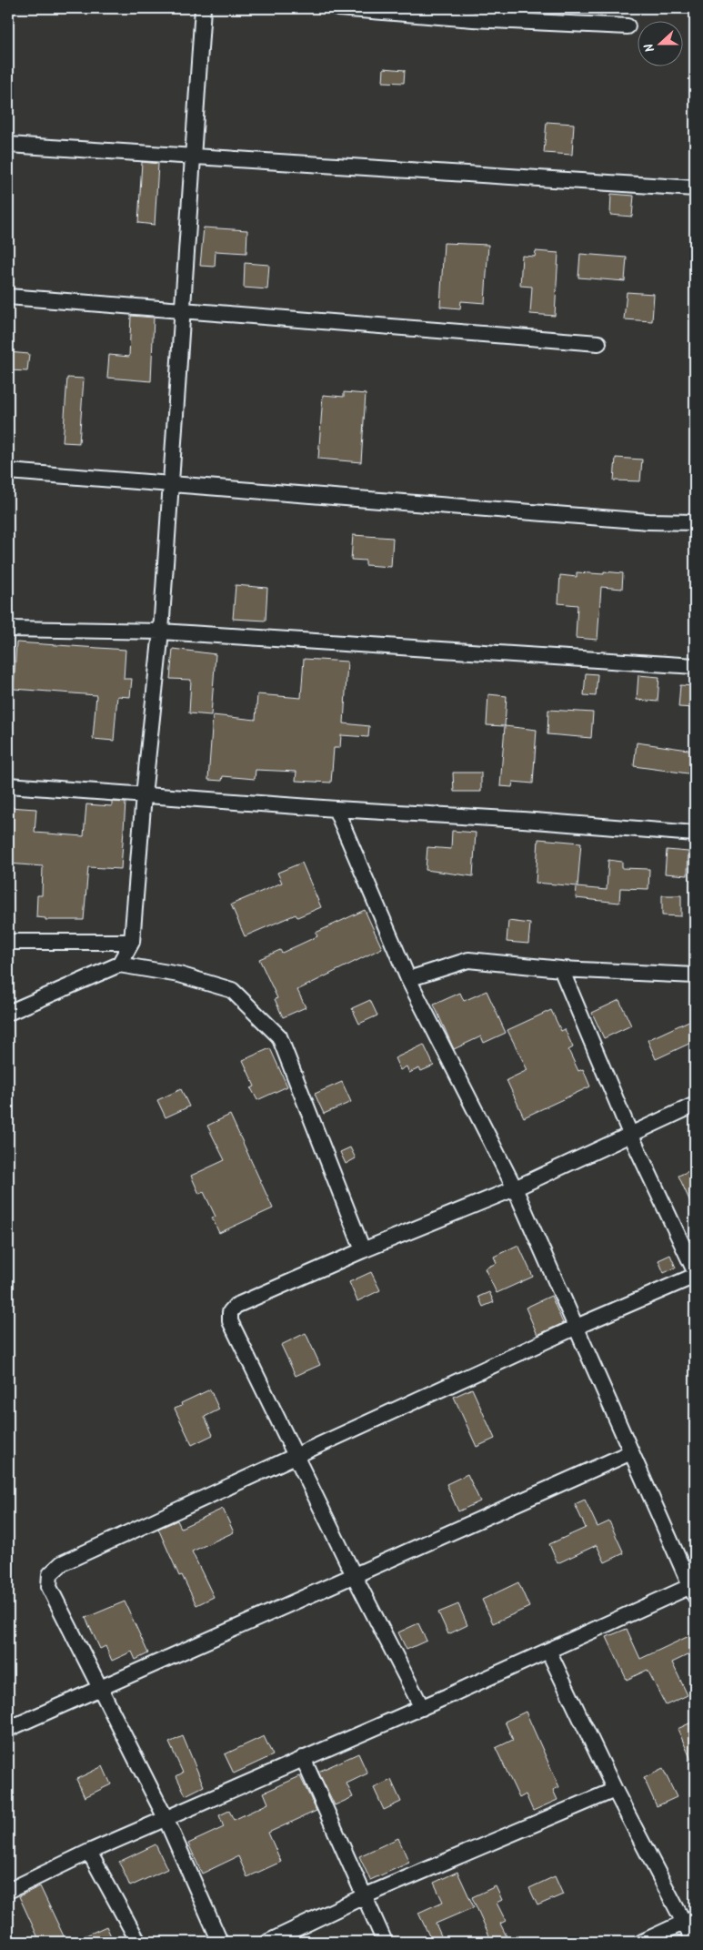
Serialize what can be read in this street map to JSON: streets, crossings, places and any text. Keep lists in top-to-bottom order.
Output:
{
  "north": "left"
}
